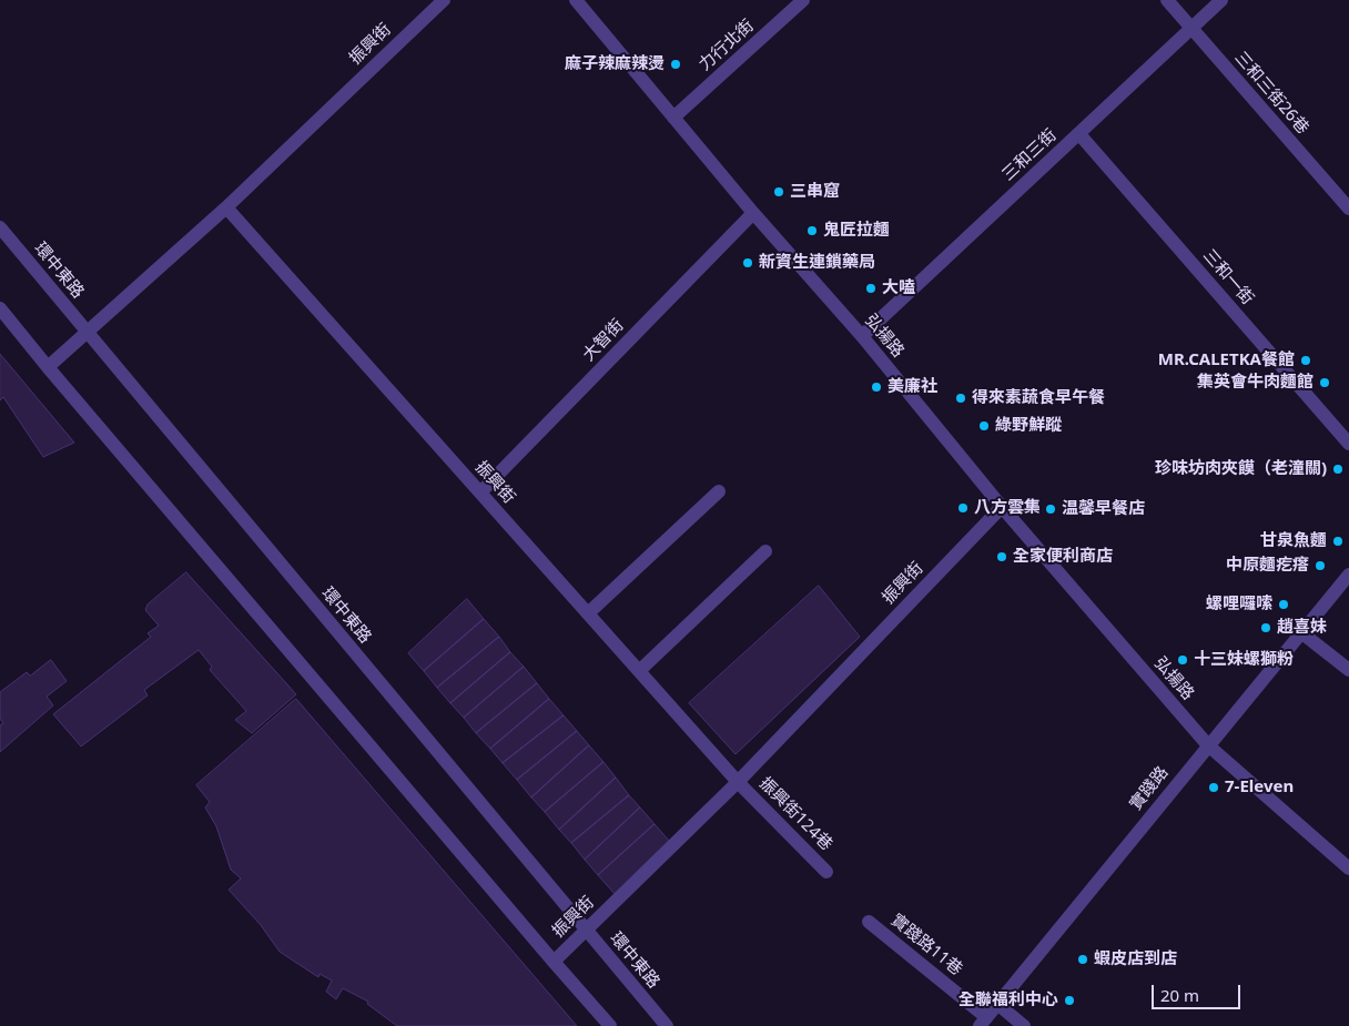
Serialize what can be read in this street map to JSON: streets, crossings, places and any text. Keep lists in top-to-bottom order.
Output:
{
  "streets": {
    "street": [
      "振興街",
      "力行北街",
      "三和三街26巷",
      "三和三街",
      "環中東路",
      "三和一街",
      "弘揚路",
      "大智街",
      "實踐路",
      "振興街124巷",
      "實踐路11巷"
    ]
  },
  "crossings": [
    ["振興街", "環中東路"],
    ["振興街", "弘揚路"],
    ["振興街", "大智街"],
    ["振興街", "振興街124巷"],
    ["力行北街", "弘揚路"],
    ["三和三街26巷", "三和三街"],
    ["三和三街", "三和一街"],
    ["三和三街", "弘揚路"],
    ["弘揚路", "大智街"],
    ["弘揚路", "實踐路"],
    ["實踐路", "實踐路11巷"]
  ],
  "places": [
    "麻子辣麻辣燙",
    "三串窟",
    "鬼匠拉麵",
    "新資生連鎖藥局",
    "大嗑",
    "MR.CALETKA餐館",
    "集英會牛肉麵館",
    "美廉社",
    "得來素蔬食早午餐",
    "綠野鮮蹤",
    "珍味坊肉夾饃（老潼關)",
    "八方雲集",
    "温馨早餐店",
    "甘泉魚麵",
    "全家便利商店",
    "中原麵疙瘩",
    "螺哩囉嗦",
    "趙喜妹",
    "十三妹螺獅粉",
    "7-Eleven",
    "蝦皮店到店",
    "全聯福利中心"
  ],
  "scale_bar": "20 m"
}
